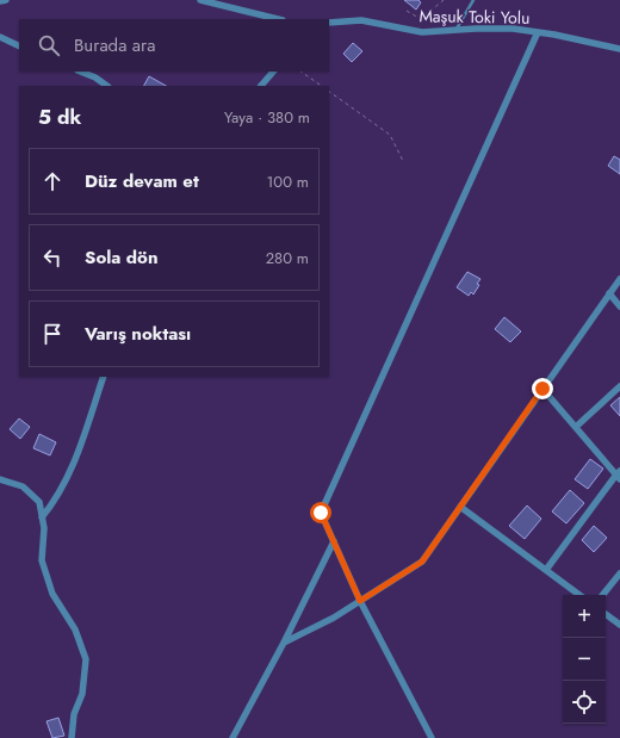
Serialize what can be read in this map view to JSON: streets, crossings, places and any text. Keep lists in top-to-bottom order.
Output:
{
  "streets": {
    "street": ["Maşuk Toki Yolu"]
  },
  "page": {
    "search": "Burada ara",
    "heading": ["5 dk", "Yaya · 380 m"],
    "list": [
      ["Düz devam et", "100 m"],
      ["Sola dön", "280 m"],
      "Varış noktası"
    ],
    "map_buttons": ["+", "−"]
  }
}
